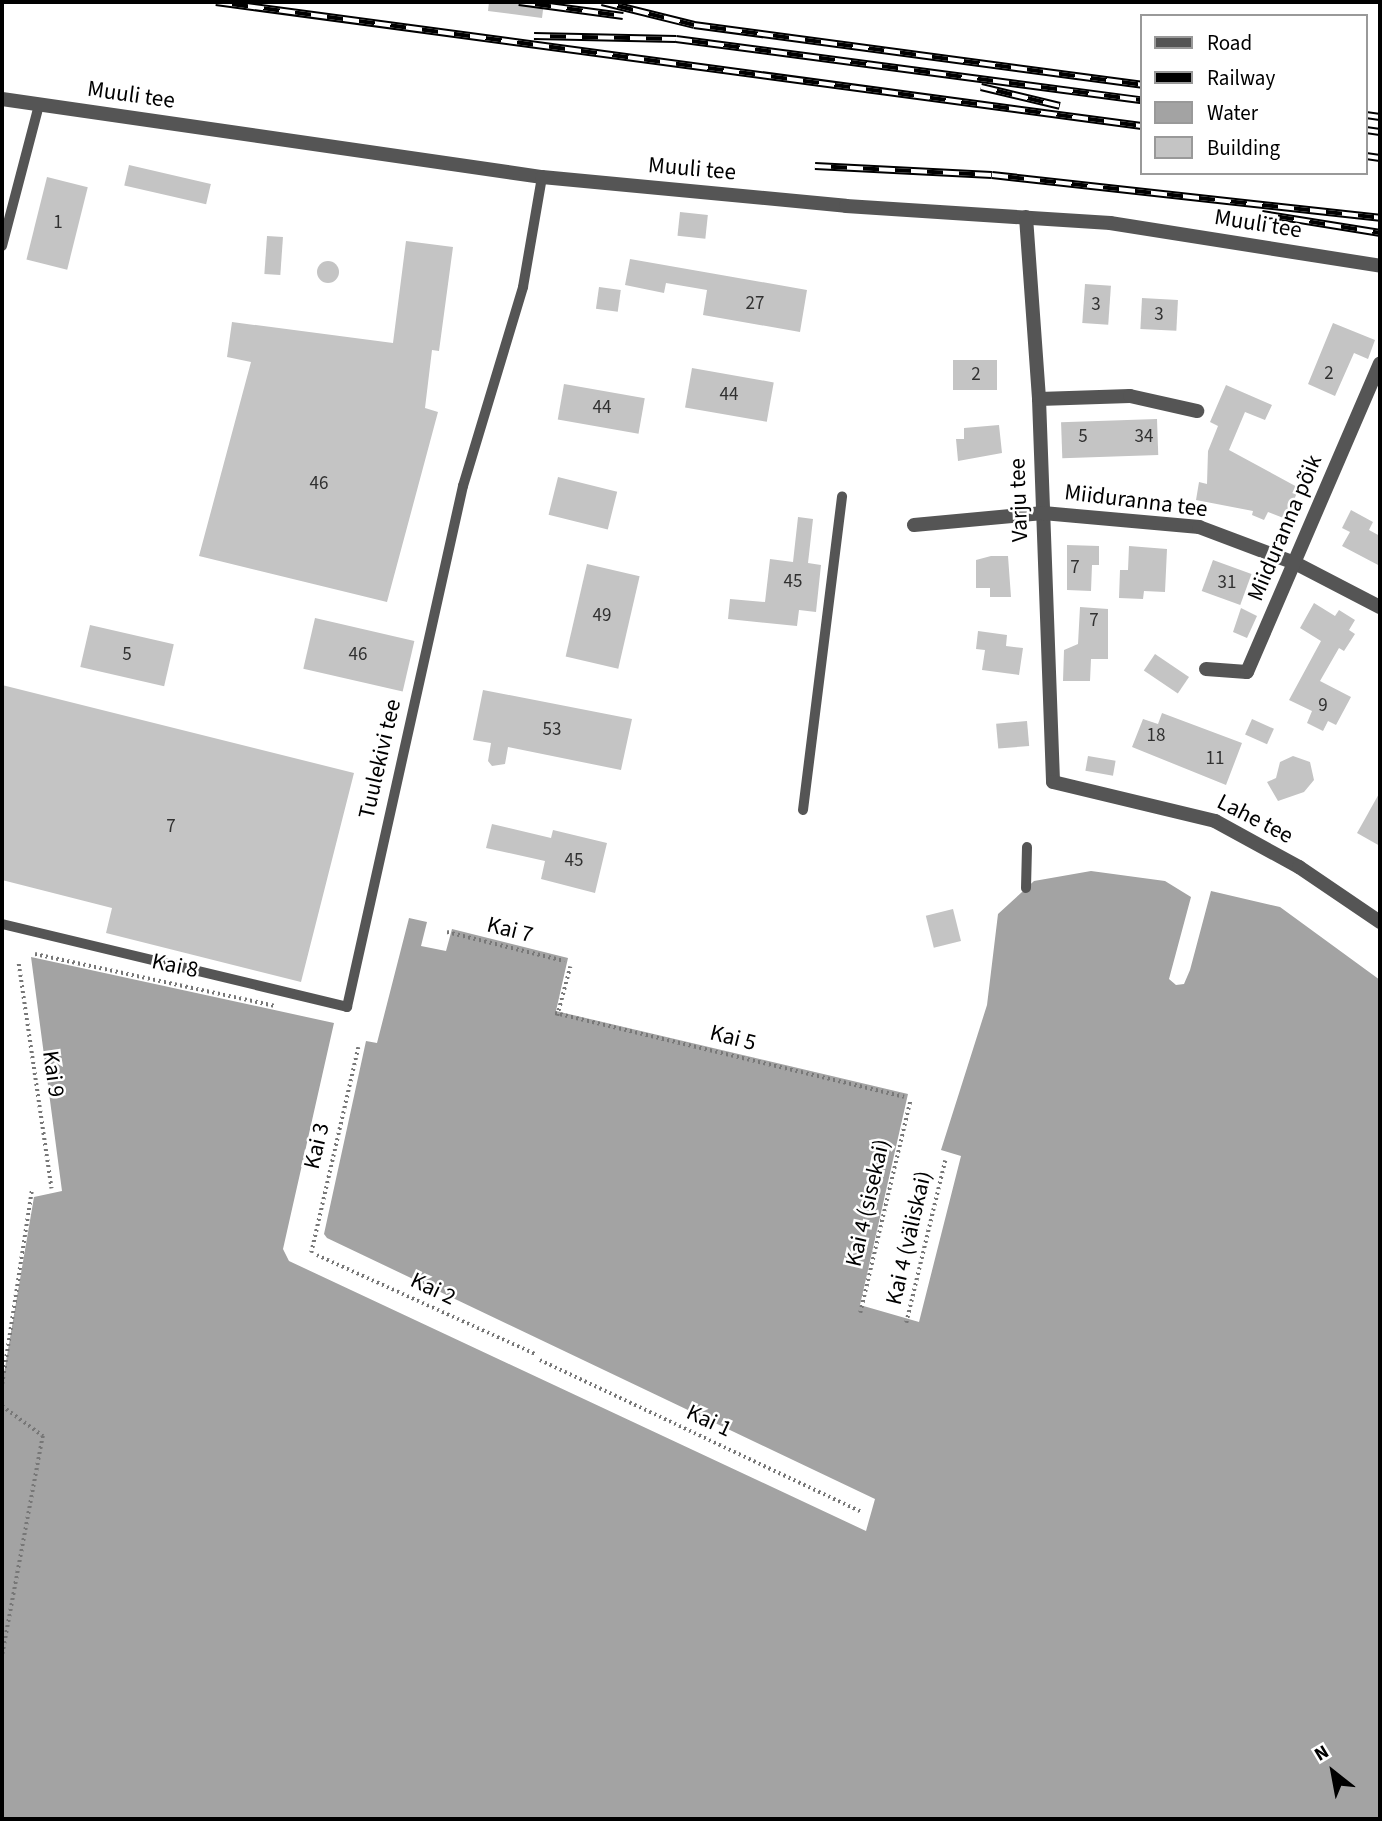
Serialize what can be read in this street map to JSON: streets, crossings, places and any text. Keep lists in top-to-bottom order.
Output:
{
  "streets": {
    "street": [
      "Muuli tee",
      "Varju tee",
      "Miiduranna tee",
      "Miiduranna põik",
      "Lahe tee"
    ],
    "lane": ["Tuulekivi tee"],
    "path": [
      "Kai 7",
      "Kai 8",
      "Kai 5",
      "Kai 9",
      "Kai 3",
      "Kai 4 (sisekai)",
      "Kai 4 (väliskai)",
      "Kai 2",
      "Kai 1"
    ]
  },
  "crossings": [
    ["Muuli tee", "Varju tee"],
    ["Muuli tee", "Tuulekivi tee"],
    ["Varju tee", "Miiduranna tee"],
    ["Varju tee", "Lahe tee"],
    ["Miiduranna tee", "Miiduranna põik"]
  ],
  "house_numbers": [
    "1",
    "27",
    "3",
    "3",
    "2",
    "2",
    "44",
    "44",
    "5",
    "34",
    "46",
    "7",
    "45",
    "31",
    "49",
    "7",
    "5",
    "46",
    "9",
    "53",
    "18",
    "11",
    "7",
    "45"
  ],
  "legend": [
    "Road",
    "Railway",
    "Water",
    "Building"
  ],
  "north": "top left"
}
